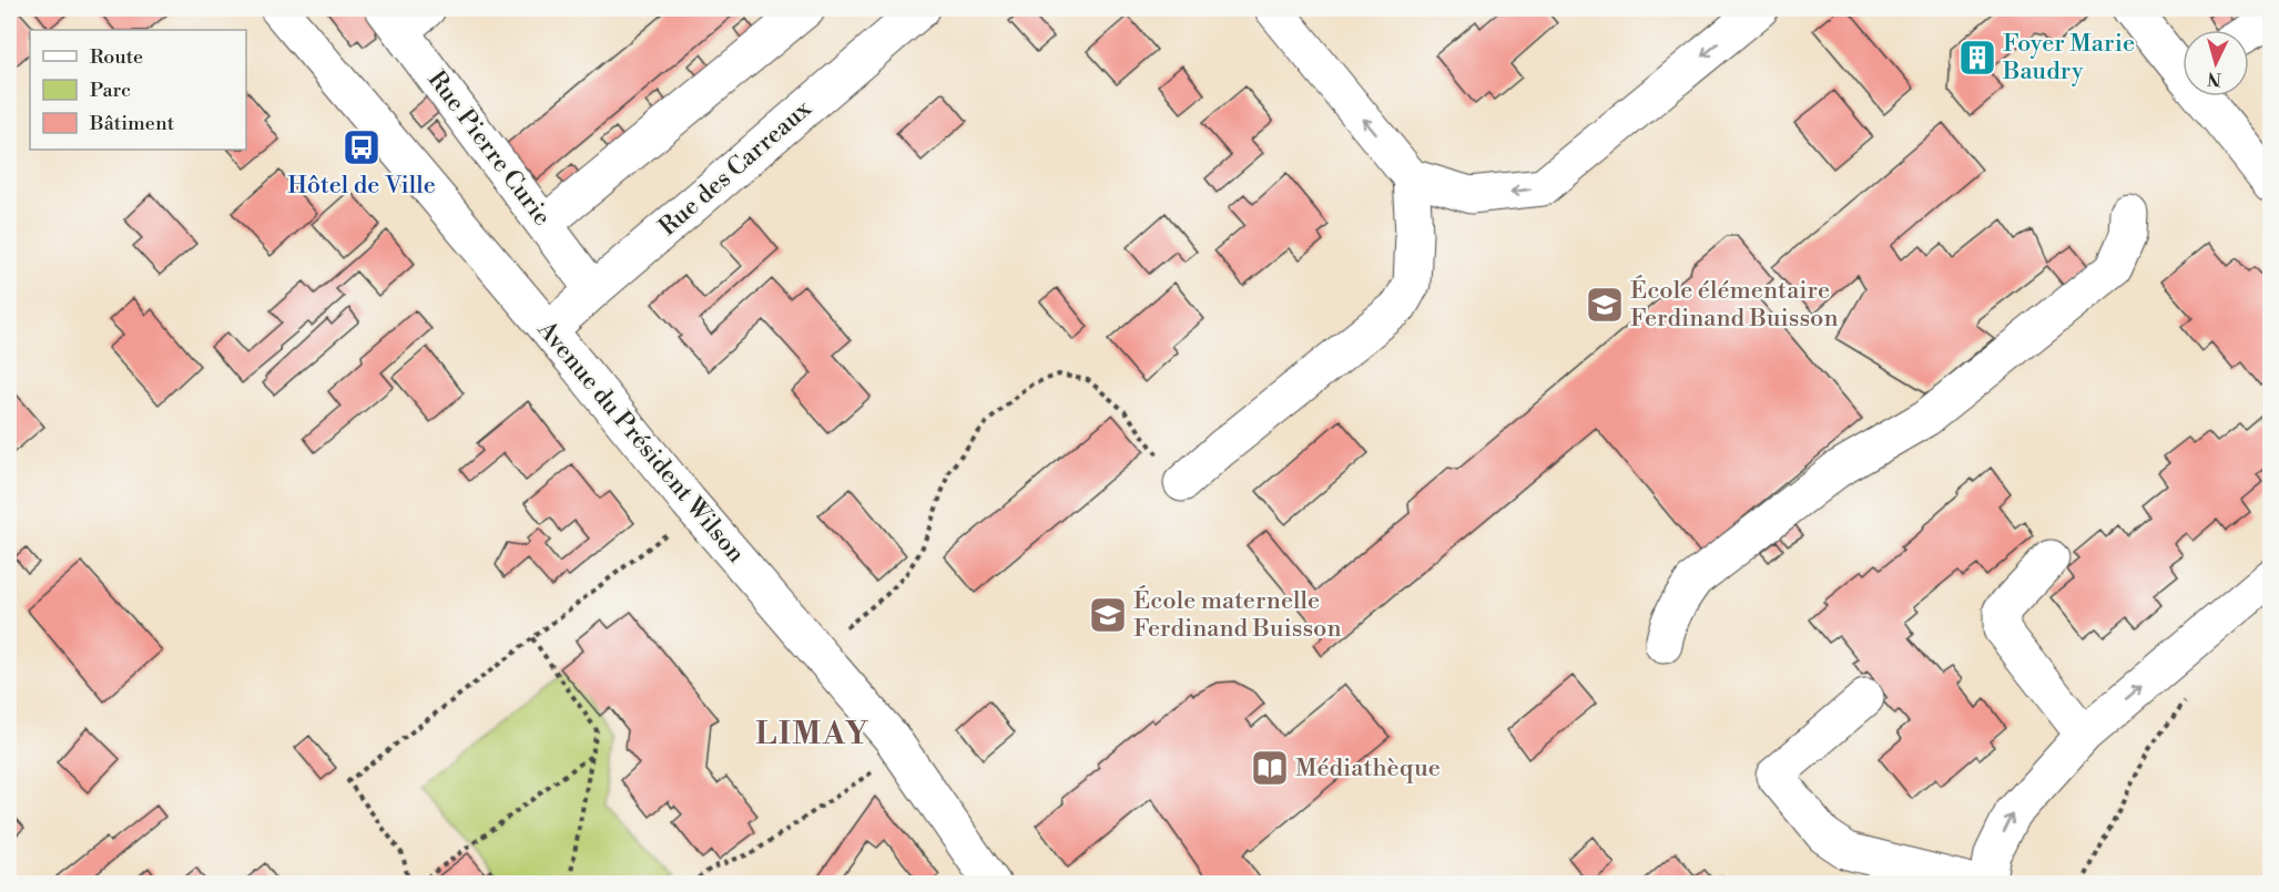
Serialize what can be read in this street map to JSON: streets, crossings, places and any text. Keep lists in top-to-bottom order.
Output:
{
  "streets": {
    "street": ["Rue Pierre Curie", "Rue des Carreaux", "Avenue du Président Wilson"]
  },
  "crossings": [
    ["Rue Pierre Curie", "Rue des Carreaux"],
    ["Rue des Carreaux", "Avenue du Président Wilson"]
  ],
  "districts": ["LIMAY"],
  "places": {
    "building": ["Foyer Marie Baudry"],
    "bus stop": ["Hôtel de Ville"],
    "school or university": ["École élémentaire Ferdinand Buisson", "École maternelle Ferdinand Buisson"],
    "library": ["Médiathèque"]
  },
  "legend": ["Route", "Parc", "Bâtiment"],
  "north": "bottom"
}
